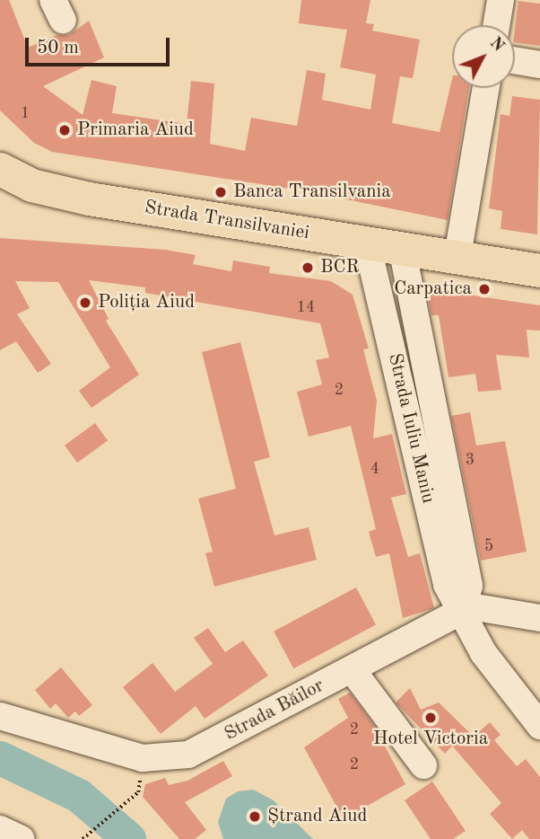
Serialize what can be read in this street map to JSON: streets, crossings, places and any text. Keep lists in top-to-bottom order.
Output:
{
  "streets": {
    "main road": ["Strada Transilvaniei"],
    "street": ["Strada Iuliu Maniu", "Strada Băilor"]
  },
  "crossings": [
    ["Strada Transilvaniei", "Strada Iuliu Maniu"],
    ["Strada Iuliu Maniu", "Strada Băilor"]
  ],
  "places": [
    "Primaria Aiud",
    "Banca Transilvania",
    "BCR",
    "Carpatica",
    "Poliția Aiud",
    "Hotel Victoria",
    "Ștrand Aiud"
  ],
  "house_numbers": [
    "1",
    "14",
    "2",
    "3",
    "4",
    "5",
    "2",
    "2"
  ],
  "scale_bar": "50 m",
  "north": "top right"
}
